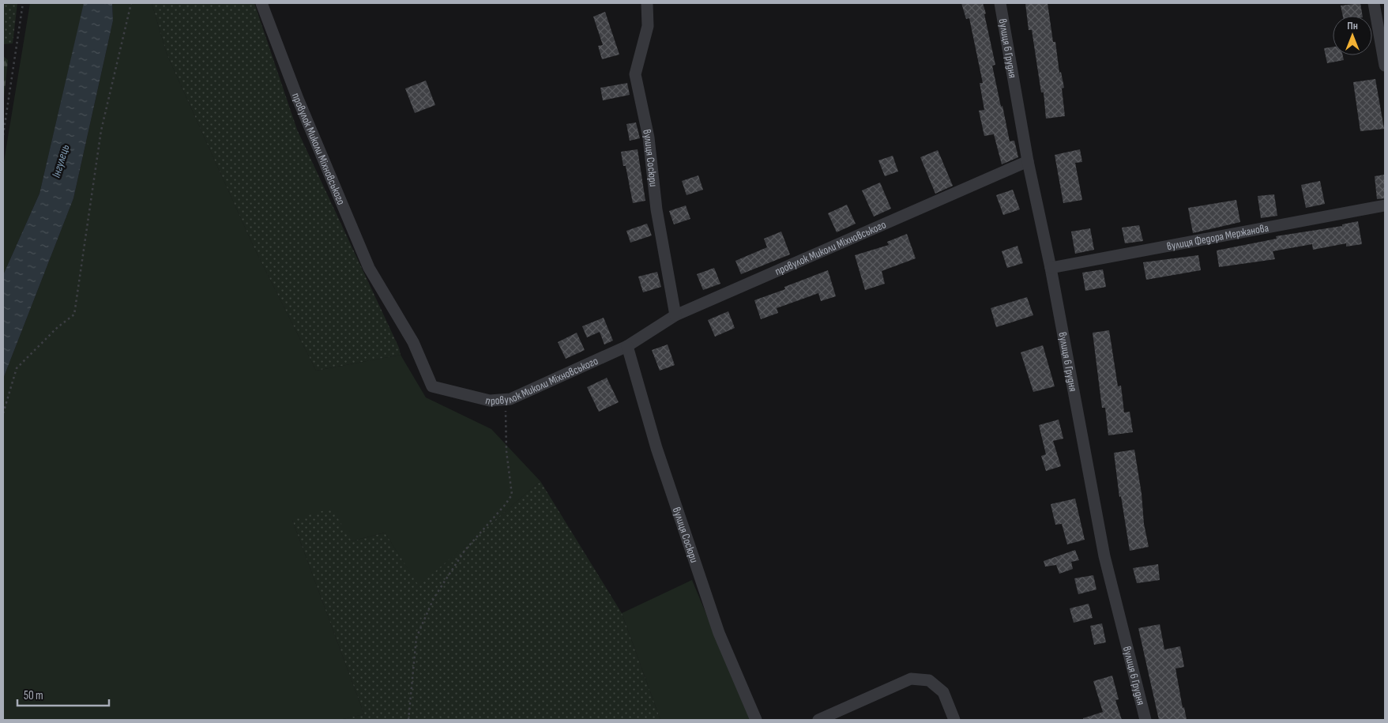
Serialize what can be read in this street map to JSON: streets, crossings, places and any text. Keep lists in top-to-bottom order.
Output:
{
  "streets": {
    "street": [
      "вулиця 6 Грудня",
      "провулок Миколи Міхновського",
      "вулиця Сосюри",
      "вулиця Федора Мержанова"
    ]
  },
  "crossings": [
    ["вулиця 6 Грудня", "провулок Миколи Міхновського"],
    ["вулиця 6 Грудня", "вулиця Федора Мержанова"],
    ["провулок Миколи Міхновського", "вулиця Сосюри"]
  ],
  "water": ["Інгулець"],
  "scale_bar": "50 m",
  "north": "top"
}
